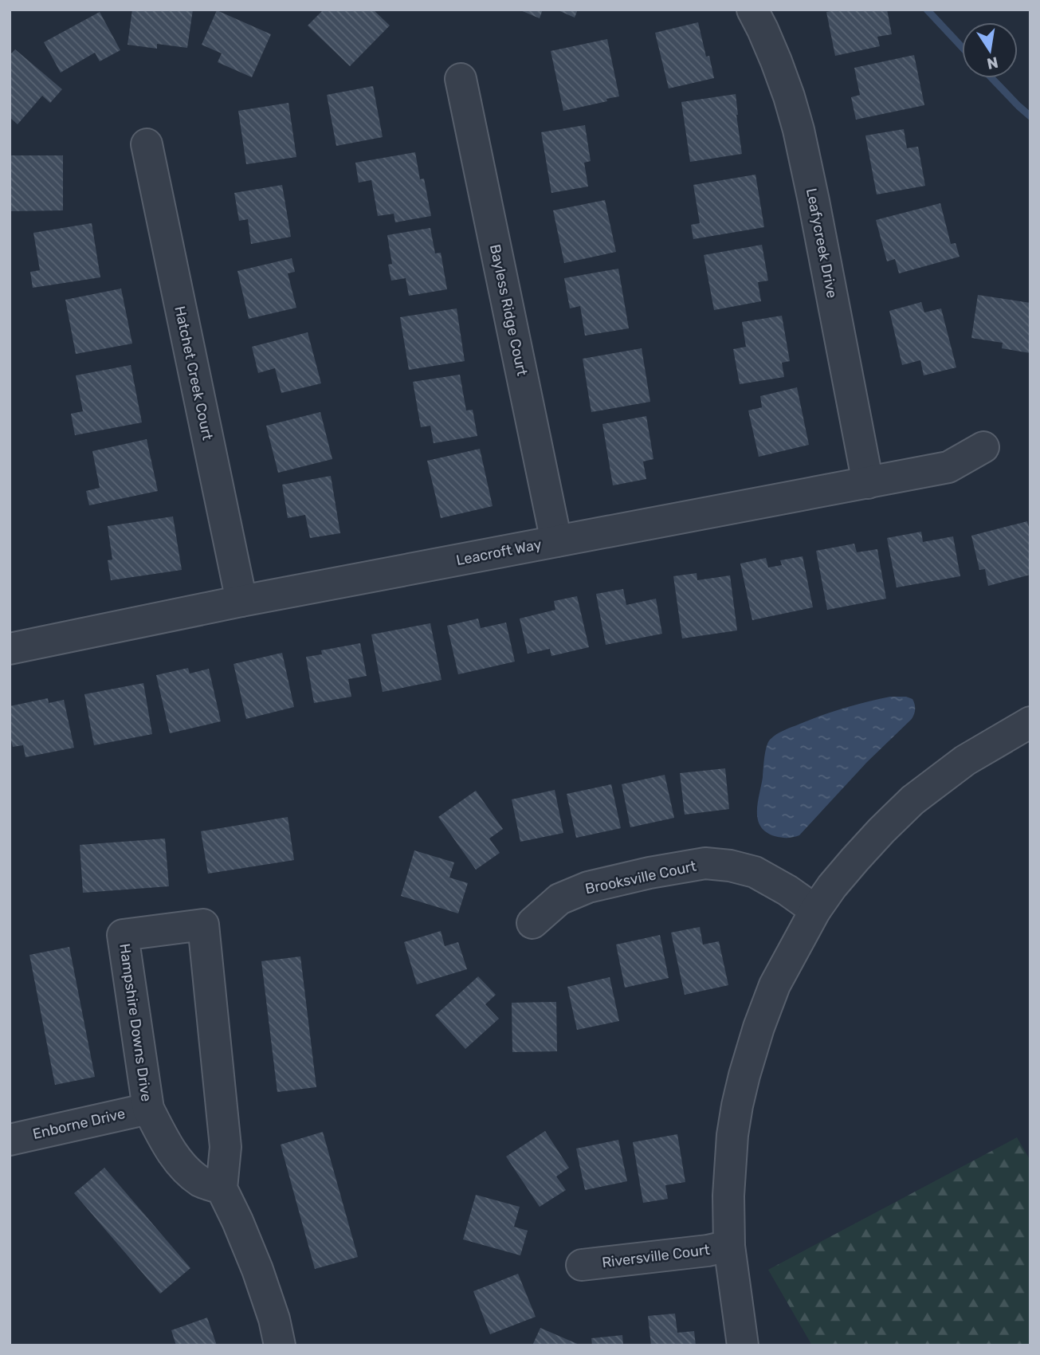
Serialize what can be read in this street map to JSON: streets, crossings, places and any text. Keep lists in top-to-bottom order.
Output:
{
  "streets": {
    "street": [
      "Leafycreek Drive",
      "Bayless Ridge Court",
      "Hatchet Creek Court",
      "Leacroft Way",
      "Brooksville Court",
      "Hampshire Downs Drive",
      "Enborne Drive",
      "Riversville Court"
    ]
  },
  "crossings": [
    ["Leafycreek Drive", "Leacroft Way"],
    ["Bayless Ridge Court", "Leacroft Way"],
    ["Hatchet Creek Court", "Leacroft Way"],
    ["Hampshire Downs Drive", "Enborne Drive"]
  ],
  "north": "bottom"
}
